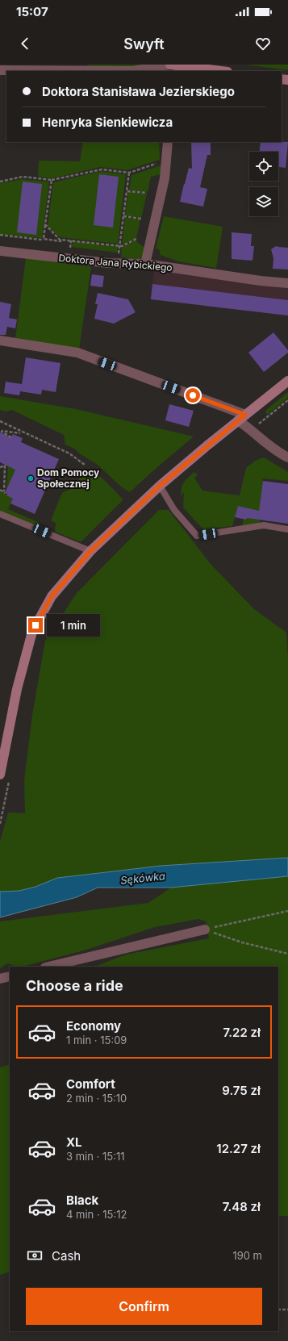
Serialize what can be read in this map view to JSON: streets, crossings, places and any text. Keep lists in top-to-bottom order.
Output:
{
  "streets": {
    "street": ["Doktora Jana Rybickiego"]
  },
  "water": ["Sękówka"],
  "places": ["Dom Pomocy Społecznej"],
  "page": {
    "status": "15:07",
    "header": "Swyft",
    "banner": ["Doktora Stanisława Jezierskiego", "Henryka Sienkiewicza"],
    "bubble": "1 min",
    "heading": "Choose a ride",
    "list": [
      {
        "name": "Economy",
        "note": "1 min · 15:09",
        "value": "7.22 zł"
      },
      {
        "name": "Comfort",
        "note": "2 min · 15:10",
        "value": "9.75 zł"
      },
      {
        "name": "XL",
        "note": "3 min · 15:11",
        "value": "12.27 zł"
      },
      {
        "name": "Black",
        "note": "4 min · 15:12",
        "value": "7.48 zł"
      }
    ],
    "pay": ["Cash", "190 m"],
    "buttons": "Confirm"
  }
}
